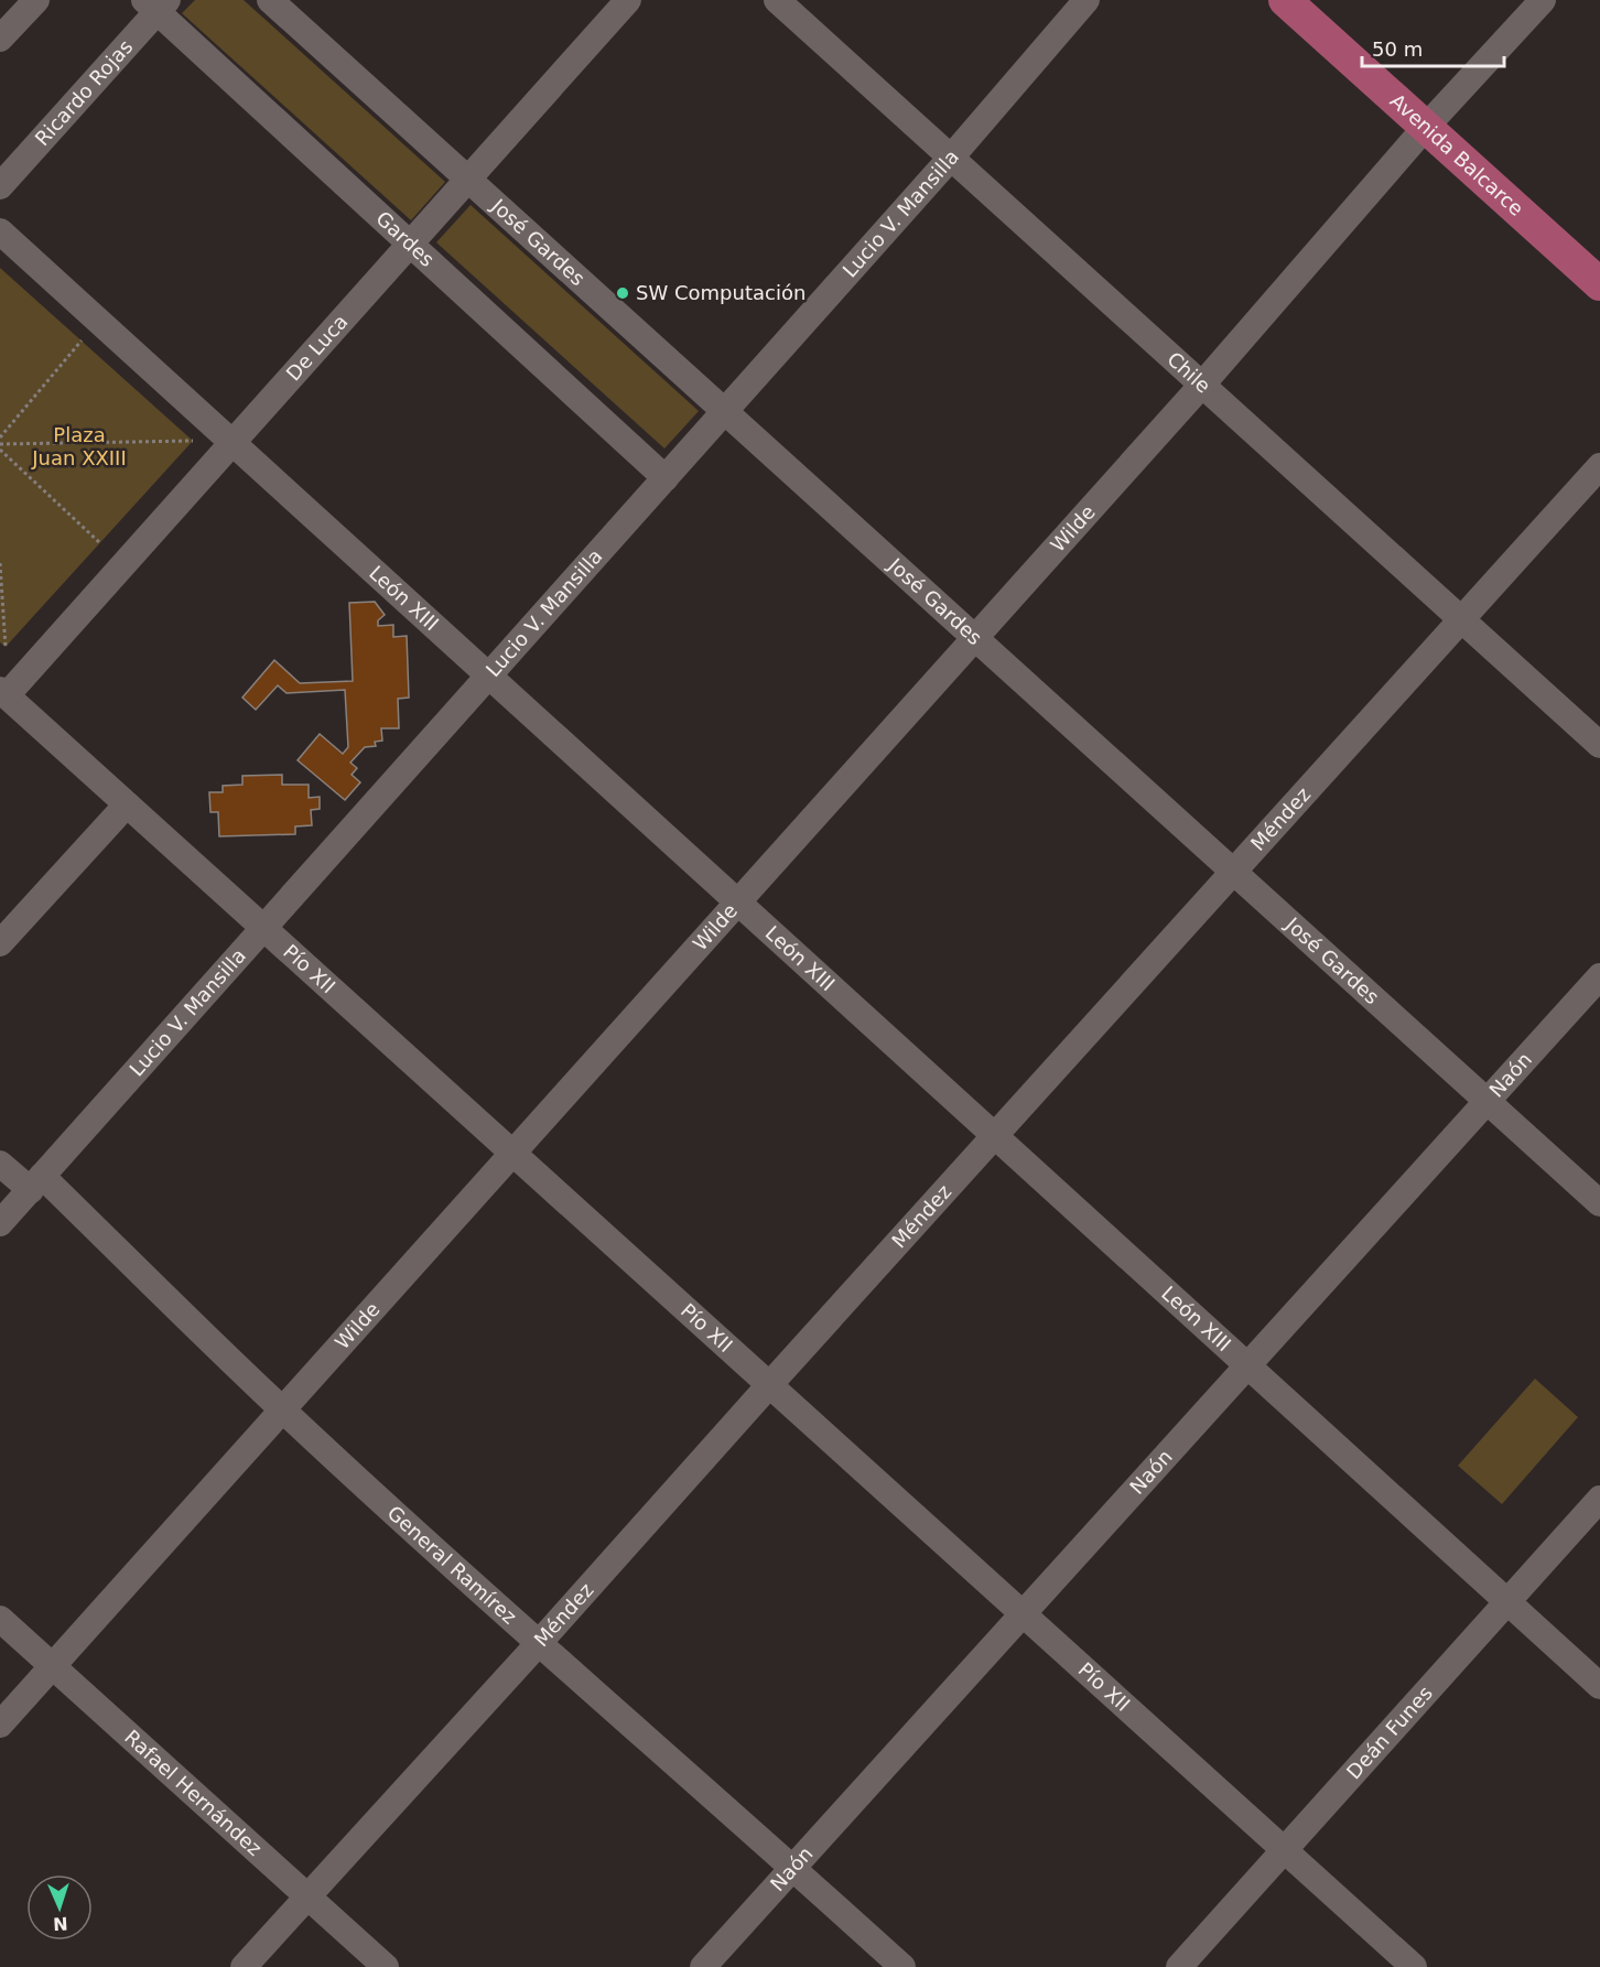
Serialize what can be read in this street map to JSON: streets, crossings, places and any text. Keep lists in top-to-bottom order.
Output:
{
  "streets": {
    "main road": ["Avenida Balcarce"],
    "street": [
      "Ricardo Rojas",
      "Lucio V. Mansilla",
      "Gardes",
      "José Gardes",
      "De Luca",
      "Chile",
      "Wilde",
      "León XIII",
      "Méndez",
      "Pío XII",
      "Naón",
      "General Ramírez",
      "Deán Funes",
      "Rafael Hernández"
    ]
  },
  "crossings": [
    ["Ricardo Rojas", "Gardes"],
    ["Avenida Balcarce", "Wilde"],
    ["Lucio V. Mansilla", "Gardes"],
    ["Lucio V. Mansilla", "José Gardes"],
    ["Lucio V. Mansilla", "Chile"],
    ["Lucio V. Mansilla", "León XIII"],
    ["Lucio V. Mansilla", "Pío XII"],
    ["Lucio V. Mansilla", "General Ramírez"],
    ["Gardes", "De Luca"],
    ["José Gardes", "De Luca"],
    ["José Gardes", "Wilde"],
    ["José Gardes", "Méndez"],
    ["José Gardes", "Naón"],
    ["De Luca", "León XIII"],
    ["De Luca", "Pío XII"],
    ["Chile", "Wilde"],
    ["Chile", "Méndez"],
    ["Wilde", "León XIII"],
    ["Wilde", "Pío XII"],
    ["Wilde", "General Ramírez"],
    ["Wilde", "Rafael Hernández"],
    ["León XIII", "Méndez"],
    ["León XIII", "Naón"],
    ["León XIII", "Deán Funes"],
    ["Méndez", "Pío XII"],
    ["Méndez", "General Ramírez"],
    ["Méndez", "Rafael Hernández"],
    ["Pío XII", "Naón"],
    ["Pío XII", "Deán Funes"],
    ["Naón", "General Ramírez"]
  ],
  "parks": ["Plaza Juan XXIII"],
  "places": ["SW Computación"],
  "scale_bar": "50 m",
  "north": "bottom"
}
